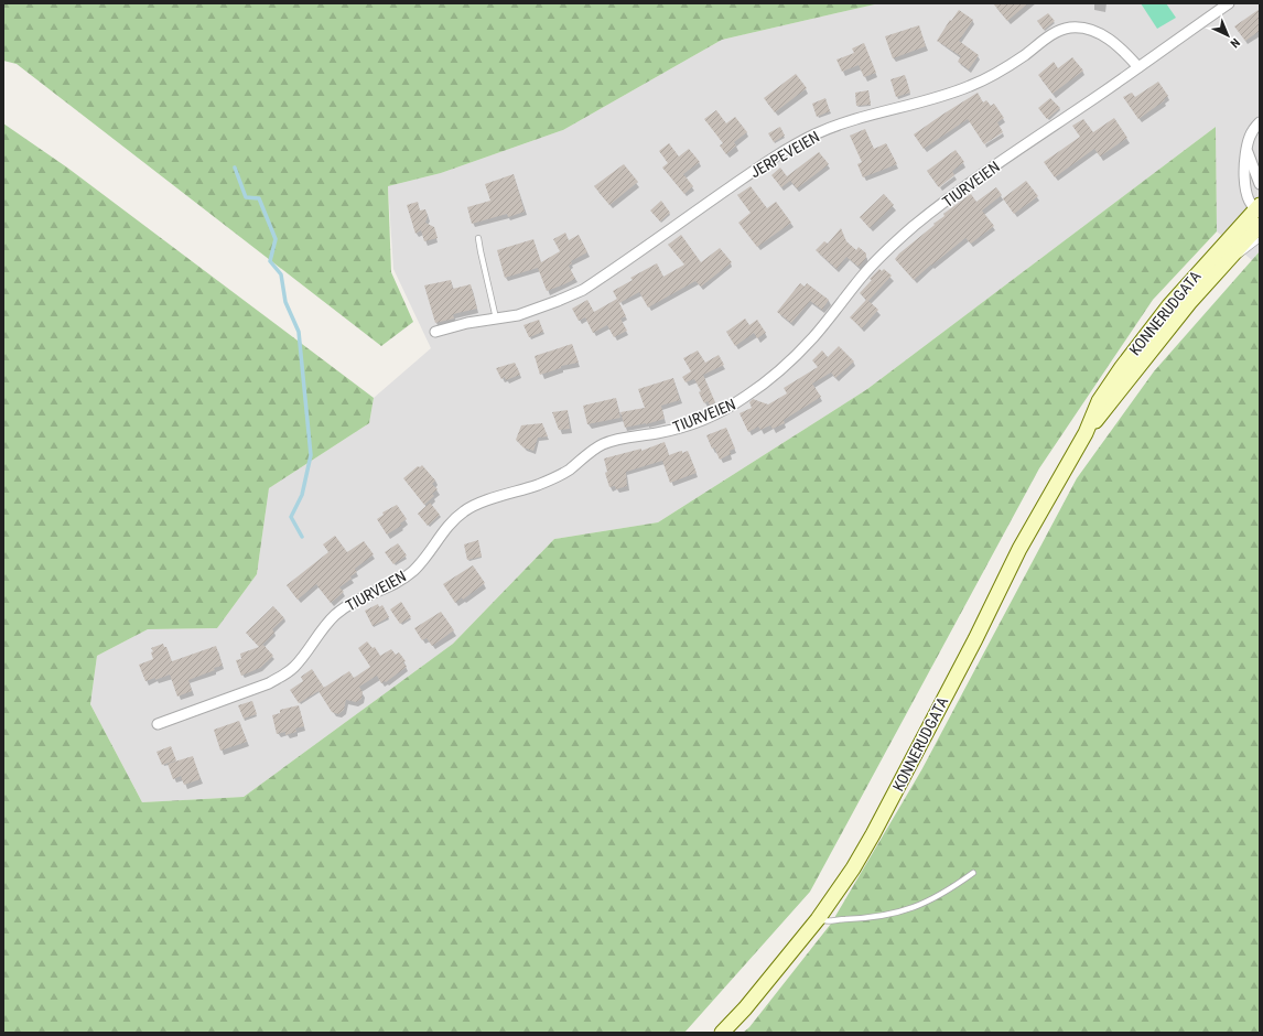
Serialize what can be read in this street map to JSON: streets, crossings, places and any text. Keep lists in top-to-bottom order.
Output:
{
  "streets": {
    "main road": ["KONNERUDGATA"],
    "street": ["JERPEVEIEN", "TIURVEIEN"]
  },
  "crossings": [
    ["JERPEVEIEN", "TIURVEIEN"]
  ],
  "north": "bottom right"
}
